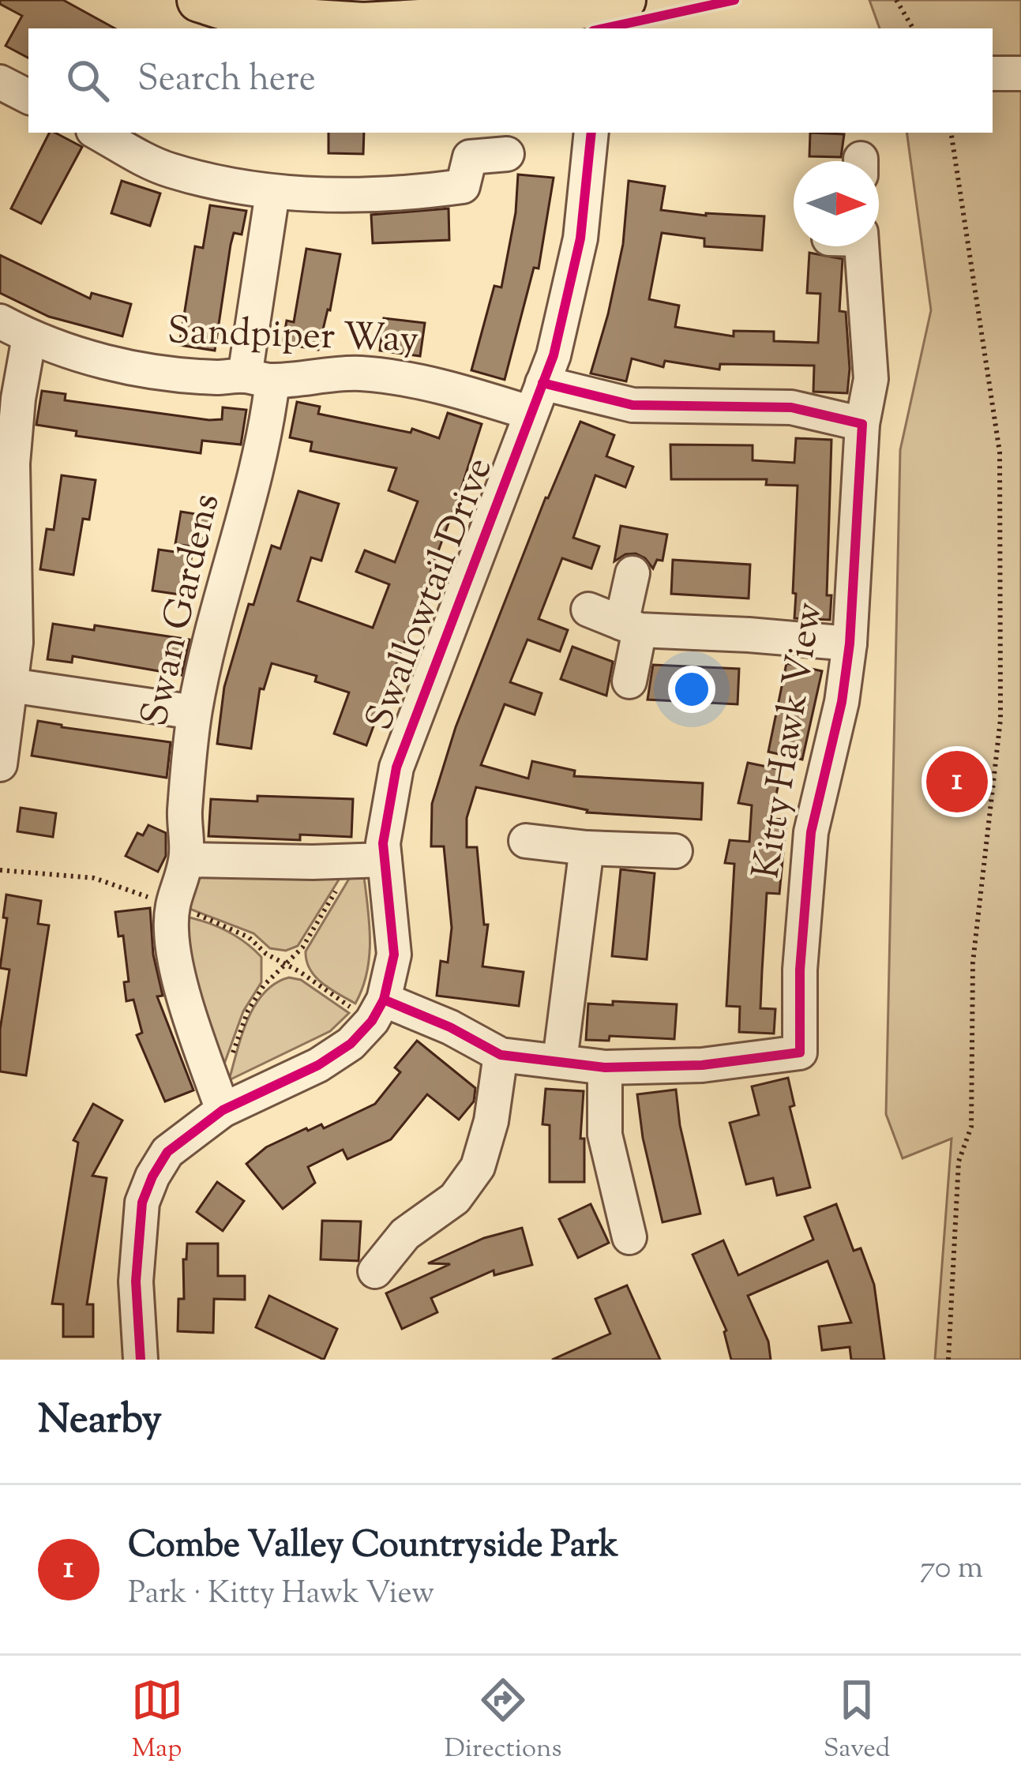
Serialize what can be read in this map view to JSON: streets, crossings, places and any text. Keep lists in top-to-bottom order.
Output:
{
  "streets": {
    "street": [
      "Sandpiper Way",
      "Swallowtail Drive",
      "Swan Gardens",
      "Kitty Hawk View"
    ]
  },
  "crossings": [
    ["Sandpiper Way", "Swallowtail Drive"],
    ["Sandpiper Way", "Swan Gardens"],
    ["Swallowtail Drive", "Swan Gardens"]
  ],
  "north": "right",
  "page": {
    "search": "Search here",
    "pins": "1",
    "heading": "Nearby",
    "list": [
      {
        "mark": "1",
        "name": "Combe Valley Countryside Park",
        "note": "Park · Kitty Hawk View",
        "value": "70 m"
      }
    ],
    "nav": ["Map", "Directions", "Saved"]
  }
}
